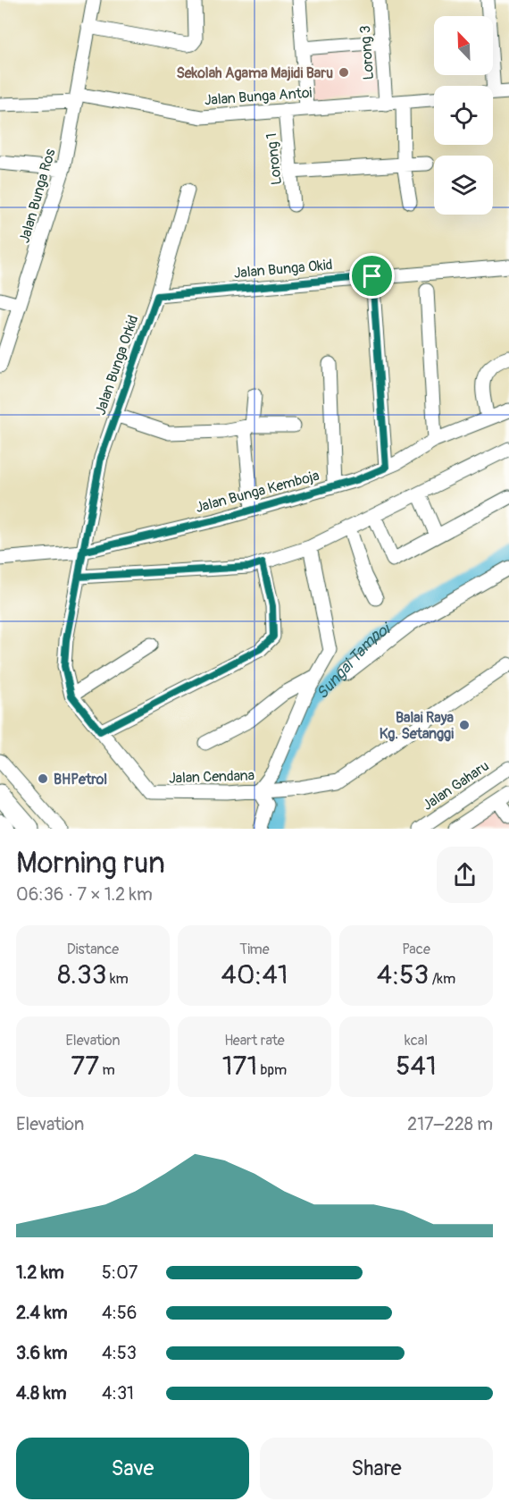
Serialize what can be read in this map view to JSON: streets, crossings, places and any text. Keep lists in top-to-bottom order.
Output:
{
  "streets": {
    "street": [
      "Lorong 3",
      "Jalan Bunga Antoi",
      "Lorong 1",
      "Jalan Bunga Ros",
      "Jalan Bunga Okid",
      "Jalan Bunga Orkid",
      "Jalan Bunga Kemboja",
      "Jalan Cendana",
      "Jalan Gaharu"
    ]
  },
  "crossings": [
    ["Lorong 3", "Jalan Bunga Antoi"],
    ["Jalan Bunga Antoi", "Lorong 1"],
    ["Jalan Bunga Antoi", "Jalan Bunga Ros"],
    ["Jalan Bunga Okid", "Jalan Bunga Orkid"],
    ["Jalan Bunga Orkid", "Jalan Bunga Kemboja"],
    ["Jalan Bunga Orkid", "Jalan Cendana"],
    ["Jalan Bunga Kemboja", "Jalan Cendana"]
  ],
  "water": ["Sungai Tampoi"],
  "places": ["Sekolah Agama Majidi Baru", "Balai Raya Kg. Setanggi", "BHPetrol"],
  "north": "top left",
  "page": {
    "heading": ["Morning run", "06:36 · 7 × 1.2 km"],
    "stats": [
      ["Distance", "8.33 km"],
      ["Time", "40:41"],
      ["Pace", "4:53 /km"],
      ["Elevation", "77 m"],
      ["Heart rate", "171 bpm"],
      ["kcal", "541"]
    ],
    "chart": ["Elevation", "217–228 m"],
    "list": [
      {
        "name": "1.2 km",
        "note": "5:07"
      },
      {
        "name": "2.4 km",
        "note": "4:56"
      },
      {
        "name": "3.6 km",
        "note": "4:53"
      },
      {
        "name": "4.8 km",
        "note": "4:31"
      }
    ],
    "buttons": ["Save", "Share"]
  }
}
